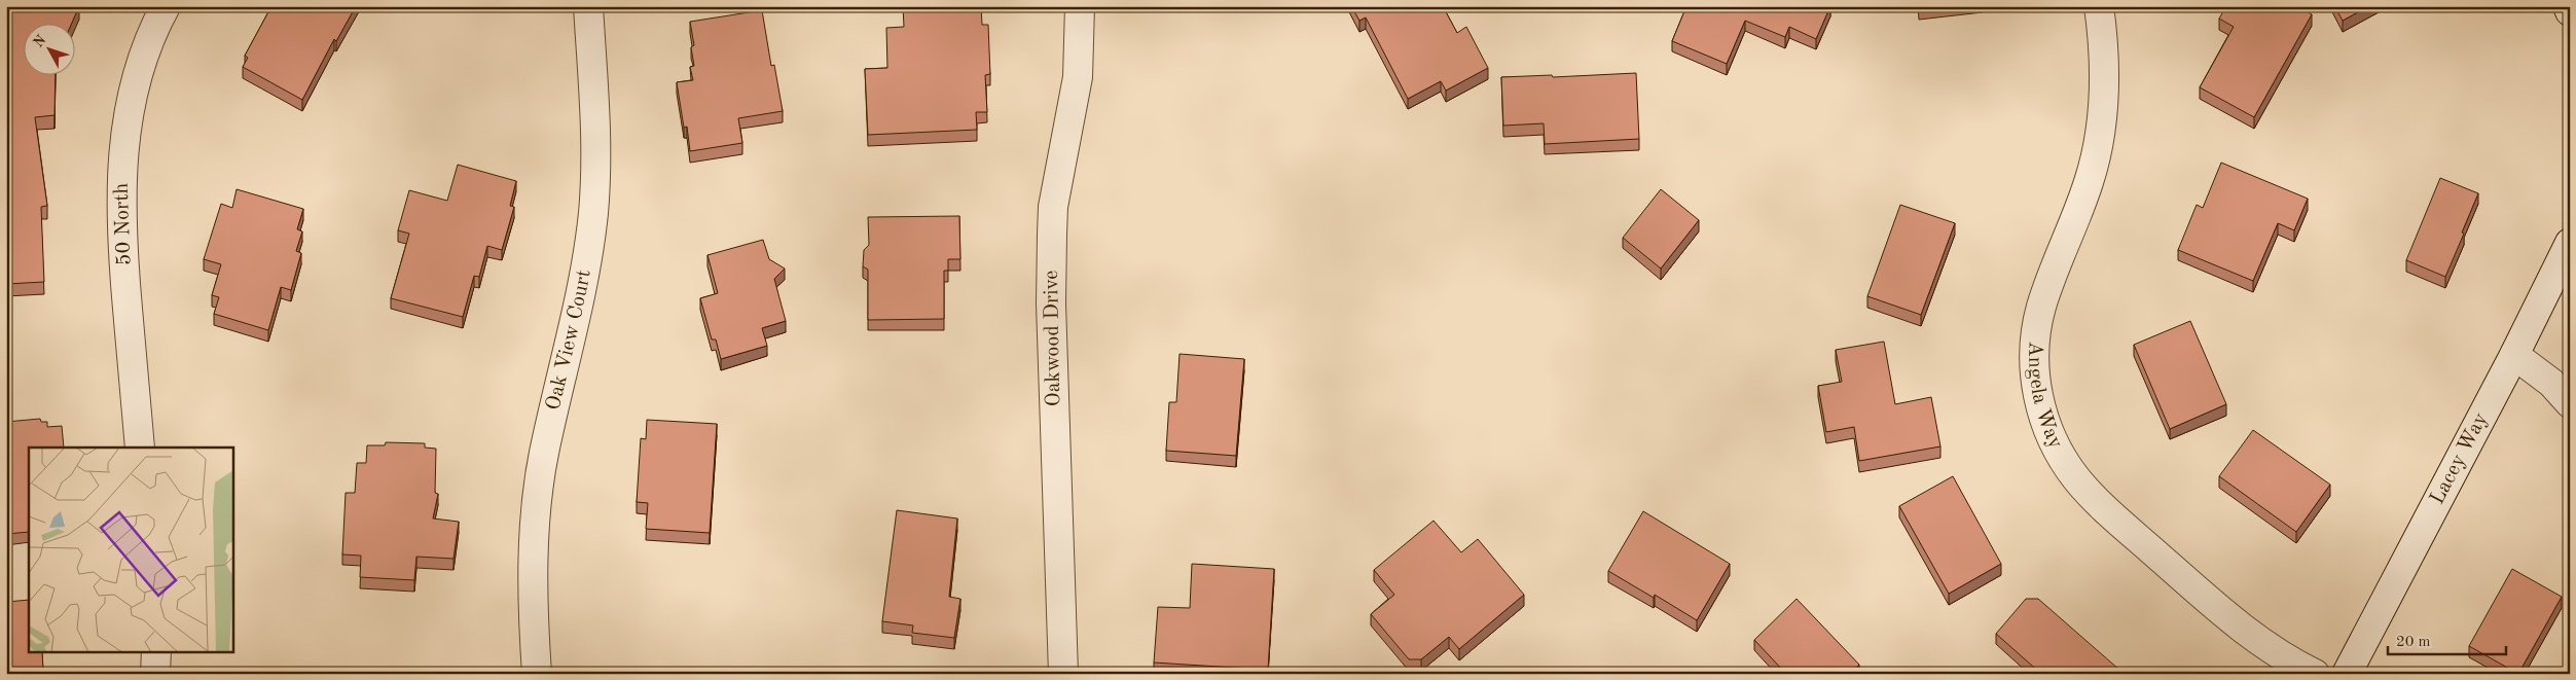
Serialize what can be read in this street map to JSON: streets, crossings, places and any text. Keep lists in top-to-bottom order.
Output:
{
  "streets": {
    "street": [
      "50 North",
      "Oakwood Drive",
      "Oak View Court",
      "Angela Way",
      "Lacey Way"
    ]
  },
  "scale_bar": "20 m",
  "north": "top left"
}
